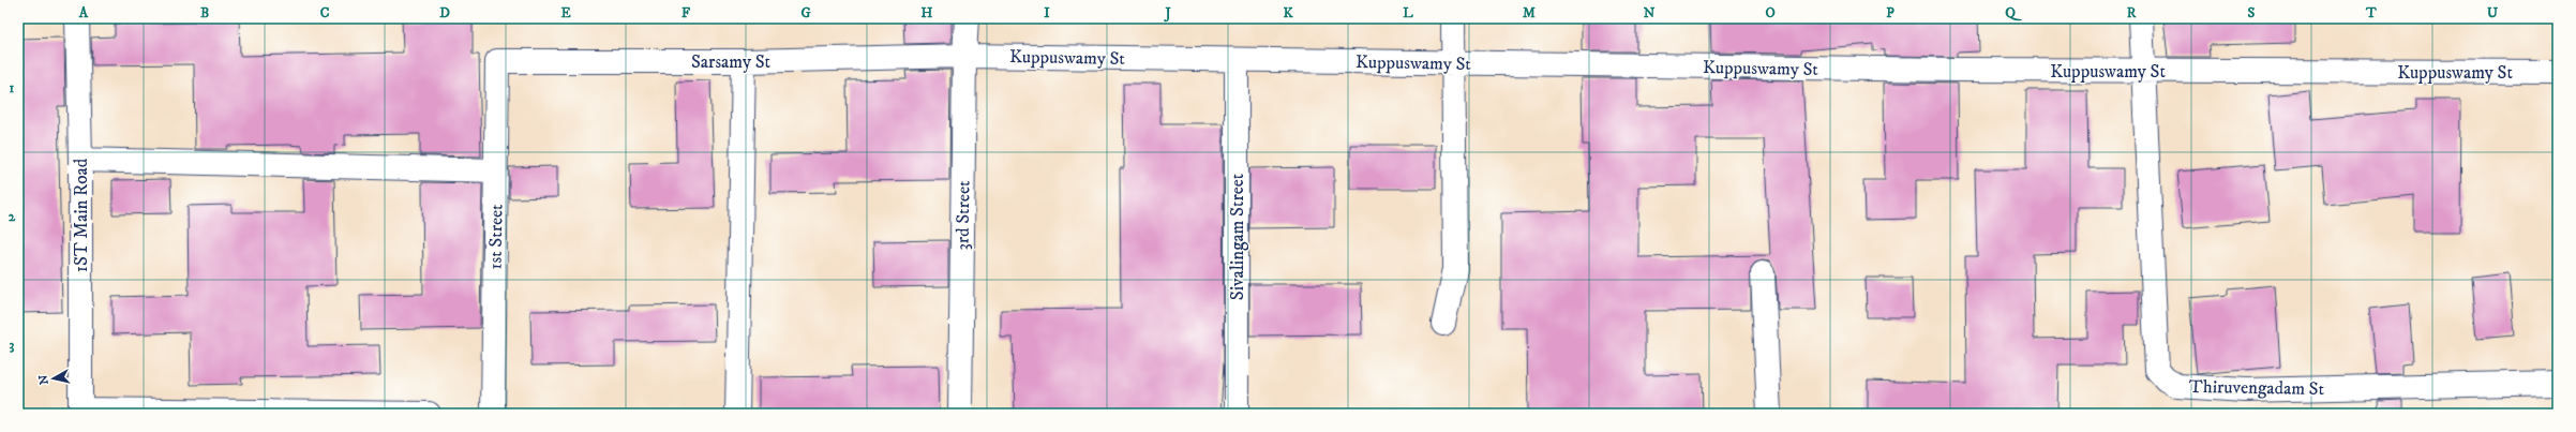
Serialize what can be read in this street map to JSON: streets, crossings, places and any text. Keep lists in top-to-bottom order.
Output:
{
  "streets": {
    "street": [
      "Kuppuswamy St",
      "Sarsamy St",
      "1ST Main Road",
      "3rd Street",
      "1st Street",
      "Sivalingam Street",
      "Thiruvengadam St"
    ]
  },
  "crossings": [
    ["Kuppuswamy St", "Sarsamy St"],
    ["Kuppuswamy St", "3rd Street"],
    ["Kuppuswamy St", "Sivalingam Street"],
    ["Kuppuswamy St", "Thiruvengadam St"],
    ["Sarsamy St", "3rd Street"],
    ["Sarsamy St", "1st Street"]
  ],
  "north": "left",
  "grid": {
    "columns": [
      "A",
      "B",
      "C",
      "D",
      "E",
      "F",
      "G",
      "H",
      "I",
      "J",
      "K",
      "L",
      "M",
      "N",
      "O",
      "P",
      "Q",
      "R",
      "S",
      "T",
      "U"
    ],
    "rows": ["1", "2", "3"]
  }
}
